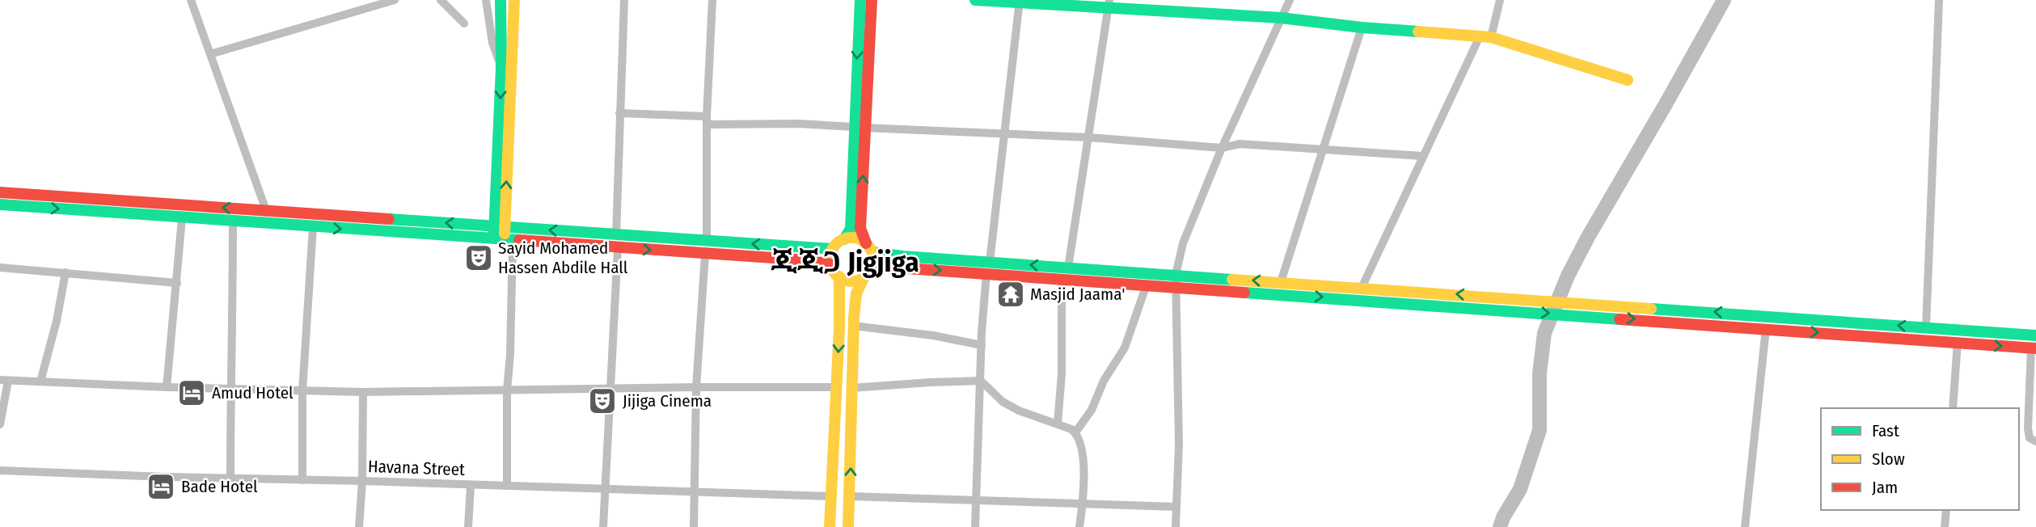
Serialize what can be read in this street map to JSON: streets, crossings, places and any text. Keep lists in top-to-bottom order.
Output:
{
  "streets": {
    "street": ["Havana Street"]
  },
  "districts": ["ጂጂጋ Jigjiga"],
  "places": {
    "theatre": ["Sayid Mohamed Hassen Abdile Hall", "Jijiga Cinema"],
    "temple": ["Masjid Jaama'"],
    "hotel": ["Amud Hotel", "Bade Hotel"]
  },
  "legend": ["Fast", "Slow", "Jam"]
}
